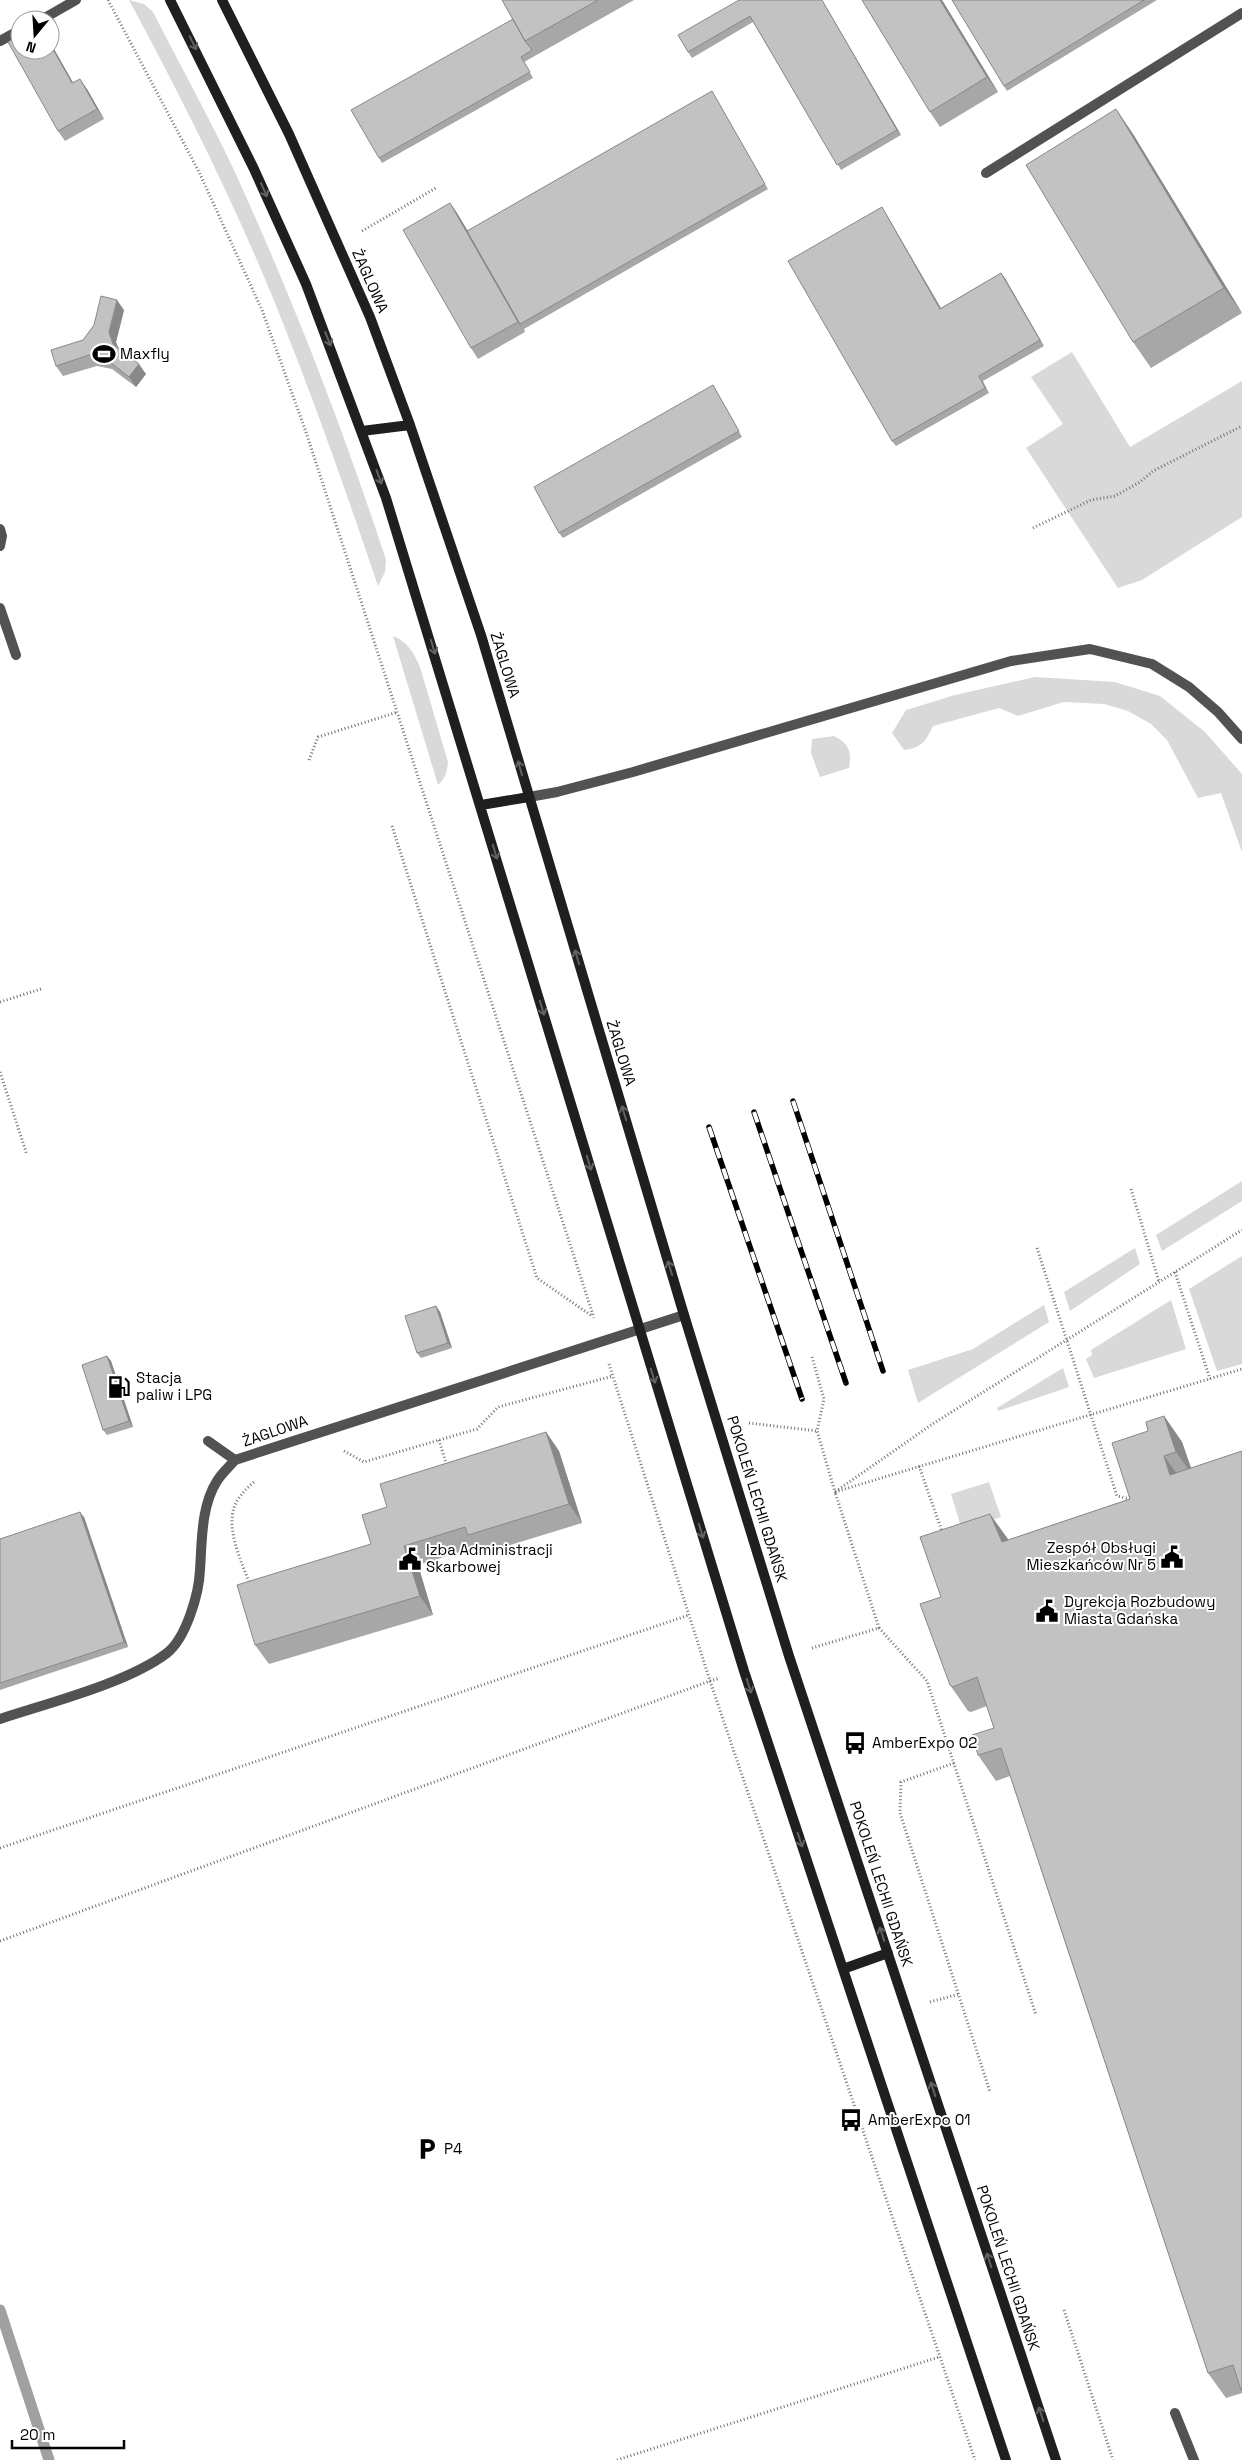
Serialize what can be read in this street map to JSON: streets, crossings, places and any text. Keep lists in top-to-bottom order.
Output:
{
  "streets": {
    "street": ["ŻAGLOWA", "POKOLEŃ LECHII GDAŃSK"]
  },
  "crossings": [
    ["ŻAGLOWA", "POKOLEŃ LECHII GDAŃSK"]
  ],
  "places": {
    "sports": ["Maxfly"],
    "fuel station": ["Stacja paliw i LPG"],
    "public building": ["Zespół Obsługi Mieszkańców Nr 5", "Izba Administracji Skarbowej", "Dyrekcja Rozbudowy Miasta Gdańska"],
    "bus stop": ["AmberExpo 02", "AmberExpo 01"],
    "parking": ["P4"]
  },
  "scale_bar": "20 m",
  "north": "bottom"
}
